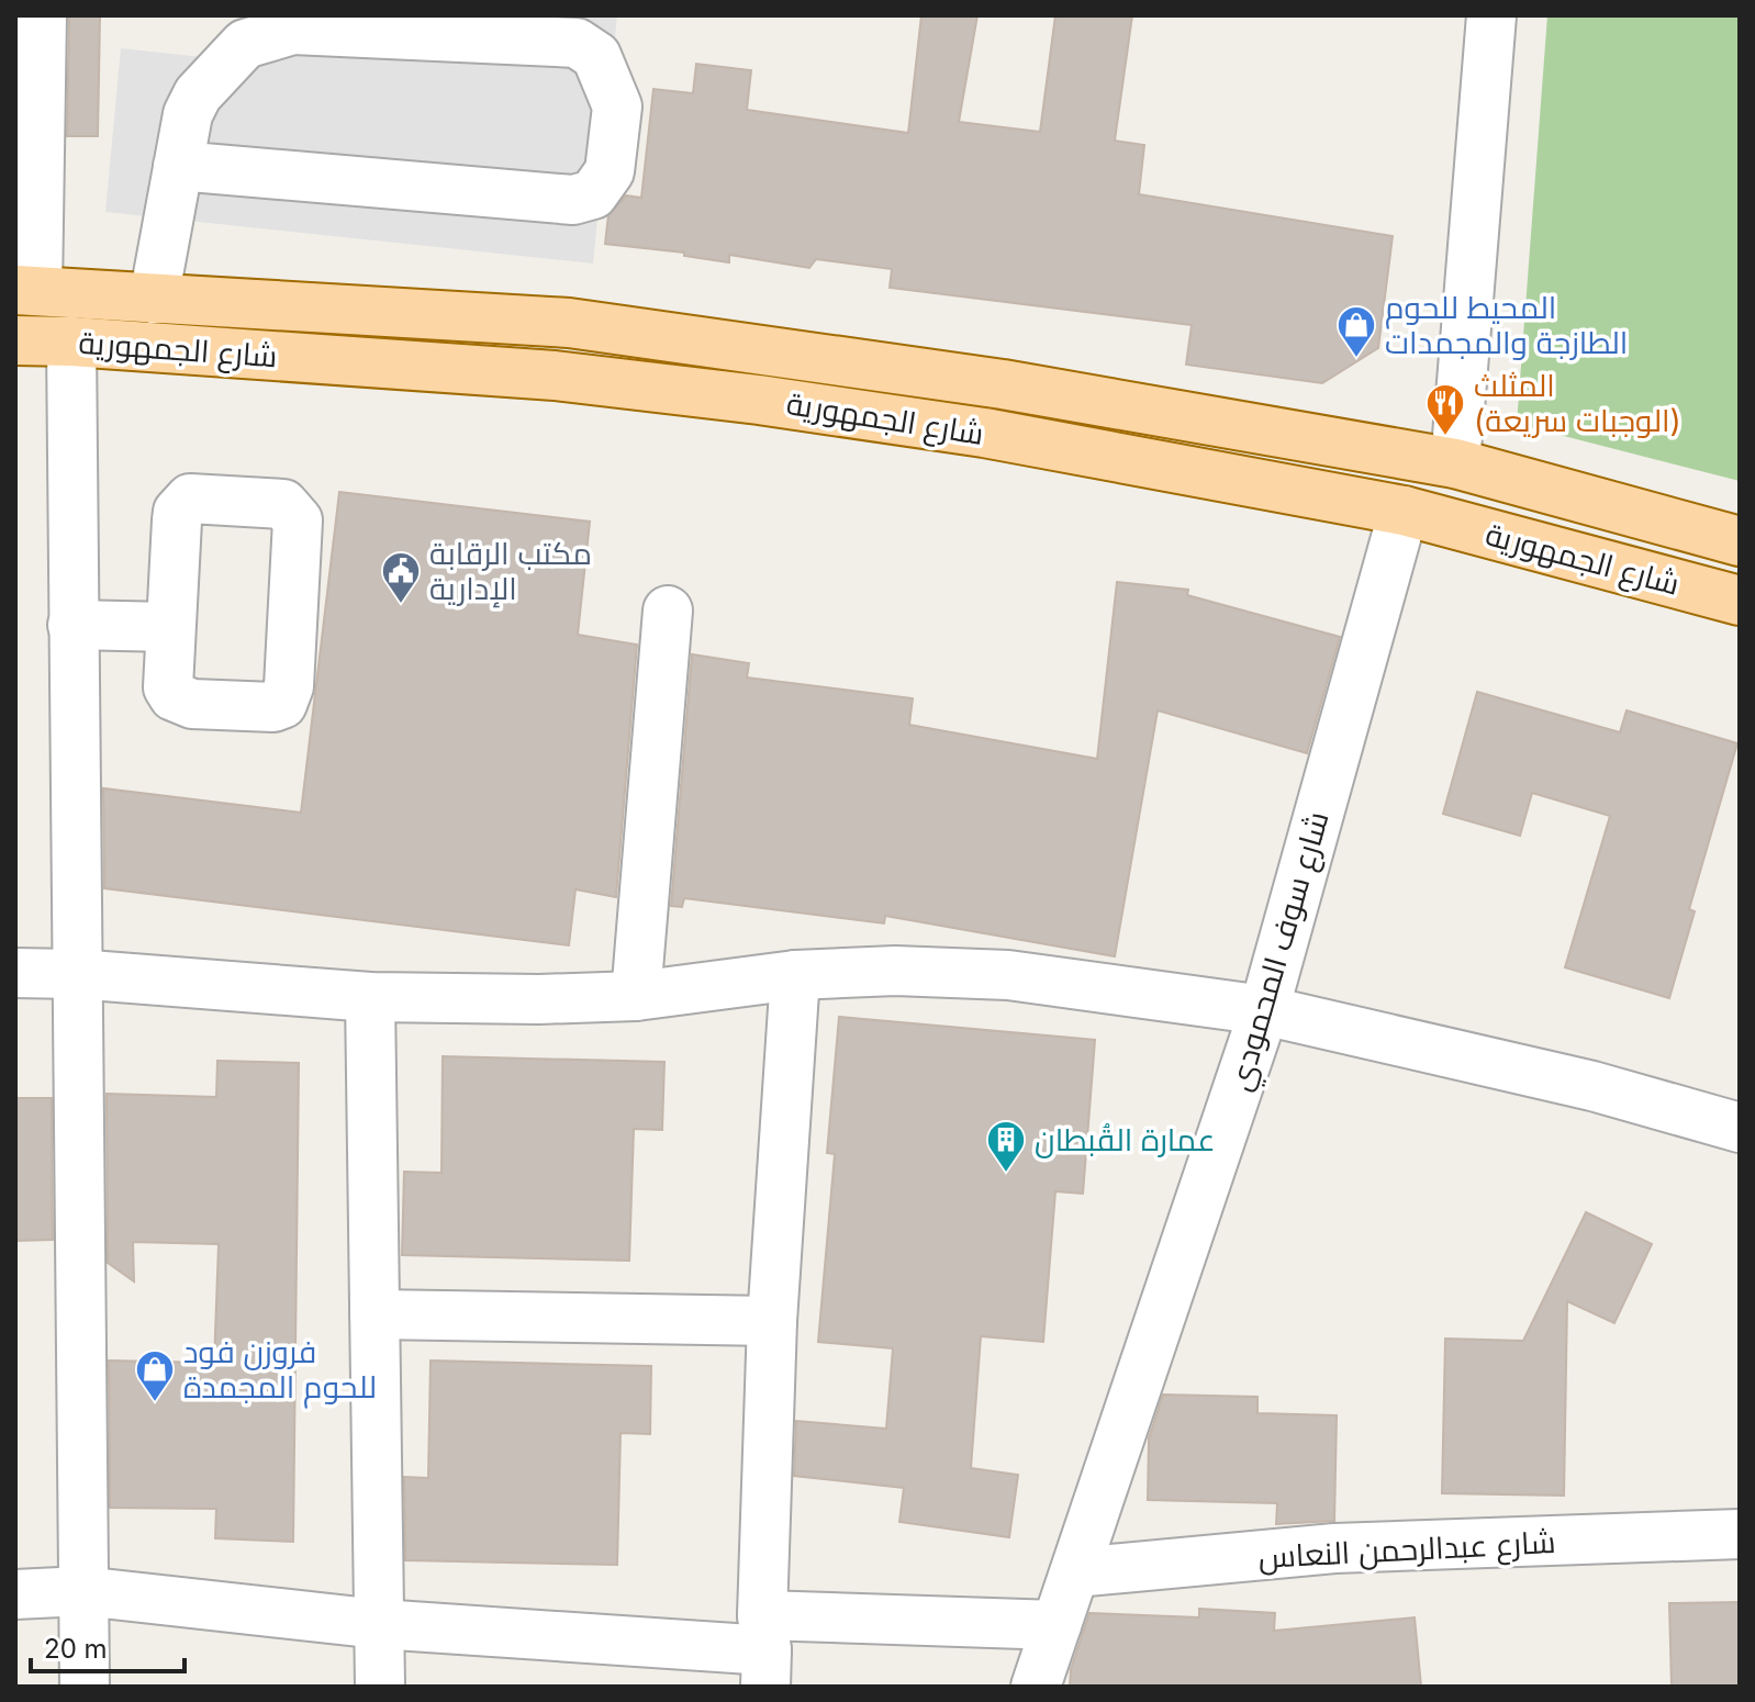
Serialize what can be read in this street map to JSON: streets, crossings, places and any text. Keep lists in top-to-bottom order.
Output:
{
  "streets": {
    "main road": ["شارع الجمهورية"],
    "street": ["شارع سوف المحمودي", "شارع عبدالرحمن النعاس"]
  },
  "crossings": [
    ["شارع الجمهورية", "شارع سوف المحمودي"],
    ["شارع سوف المحمودي", "شارع عبدالرحمن النعاس"]
  ],
  "places": {
    "shop": ["المحيط للحوم الطازجة والمجمدات", "فروزن فود للحوم المجمدة"],
    "restaurant": ["المثلث (الوجبات سريعة)"],
    "public building": ["مكتب الرقابة الإدارية"],
    "building": ["عمارة القُبطان"]
  },
  "scale_bar": "20 m"
}
